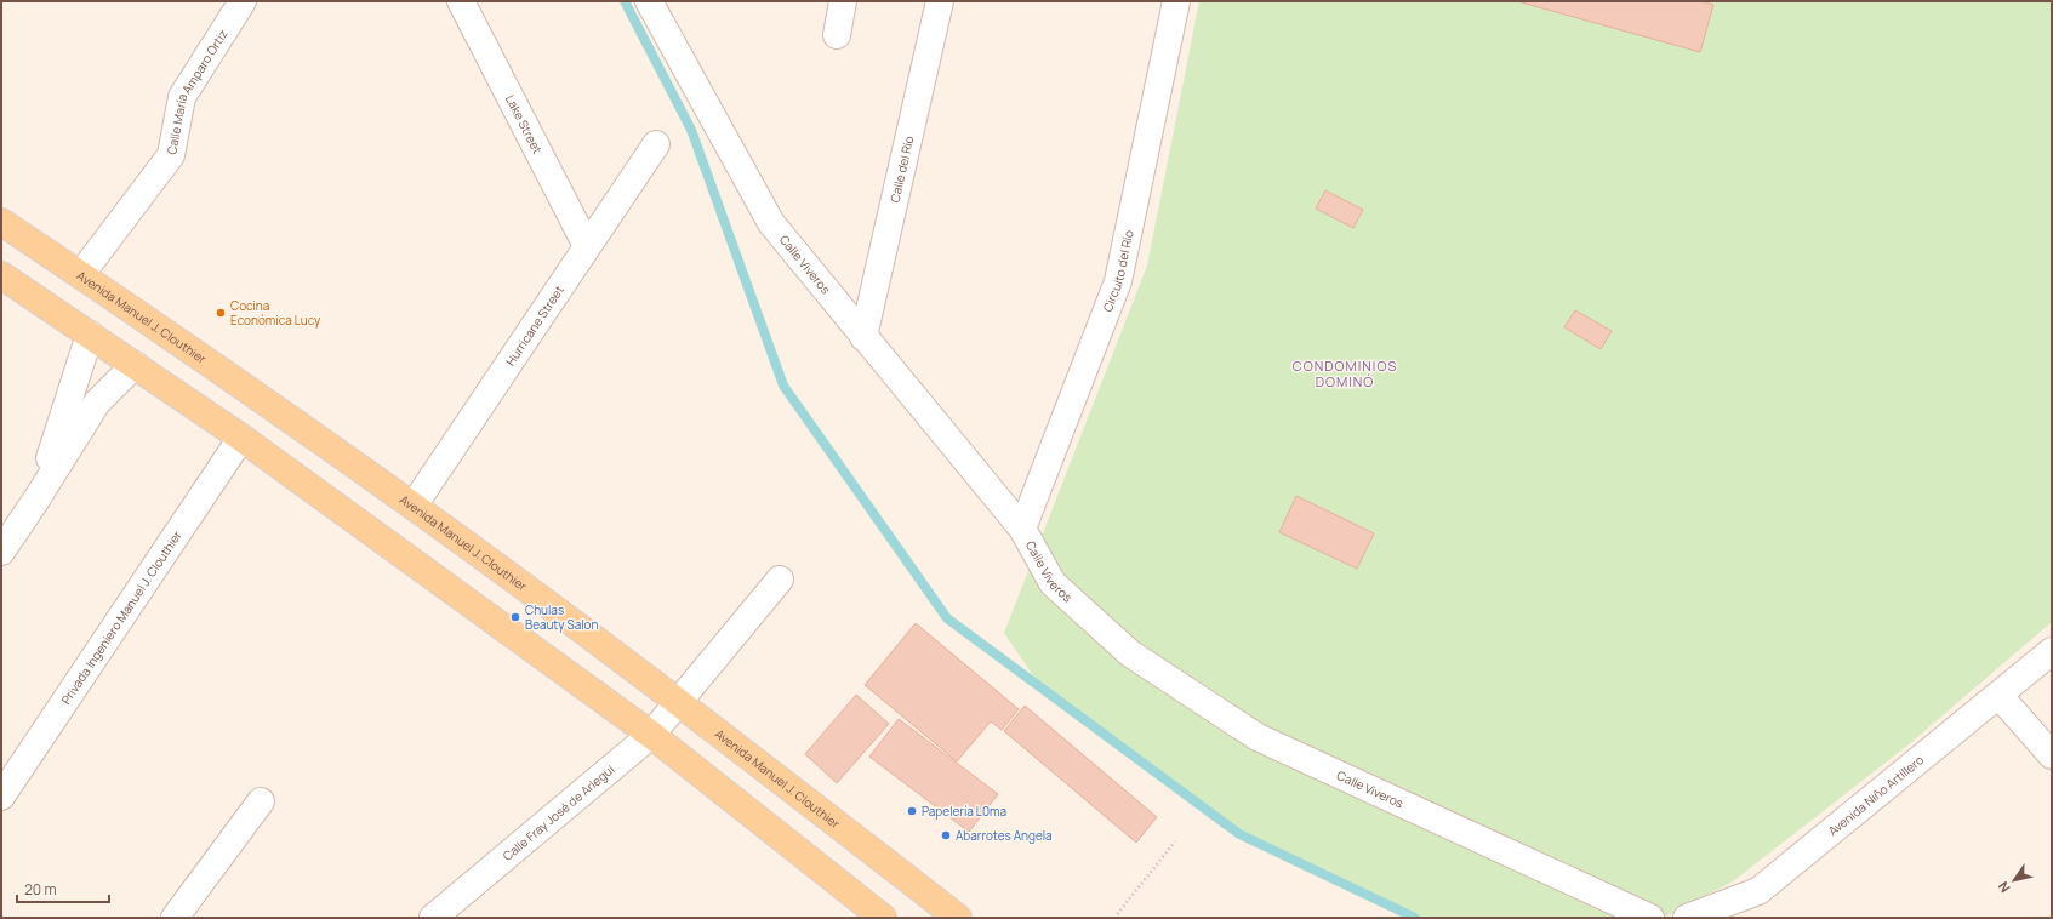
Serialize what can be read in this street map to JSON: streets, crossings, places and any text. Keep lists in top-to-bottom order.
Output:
{
  "streets": {
    "main road": ["Avenida Manuel J. Clouthier"],
    "street": [
      "Calle María Amparo Ortiz",
      "Lake Street",
      "Calle del Río",
      "Calle Viveros",
      "Circuito del Río",
      "Hurricane Street",
      "Privada Ingeniero Manuel J. Clouthier",
      "Avenida Niño Artillero",
      "Calle Fray José de Arlegui"
    ]
  },
  "crossings": [
    ["Calle María Amparo Ortiz", "Avenida Manuel J. Clouthier"],
    ["Lake Street", "Hurricane Street"],
    ["Calle del Río", "Calle Viveros"],
    ["Calle Viveros", "Circuito del Río"],
    ["Avenida Manuel J. Clouthier", "Hurricane Street"],
    ["Avenida Manuel J. Clouthier", "Calle Fray José de Arlegui"]
  ],
  "districts": ["CONDOMINIOS DOMINÓ"],
  "places": [
    "Cocina Económica Lucy",
    "Chulas Beauty Salon",
    "Papelería L0ma",
    "Abarrotes Angela"
  ],
  "scale_bar": "20 m",
  "north": "bottom left"
}
